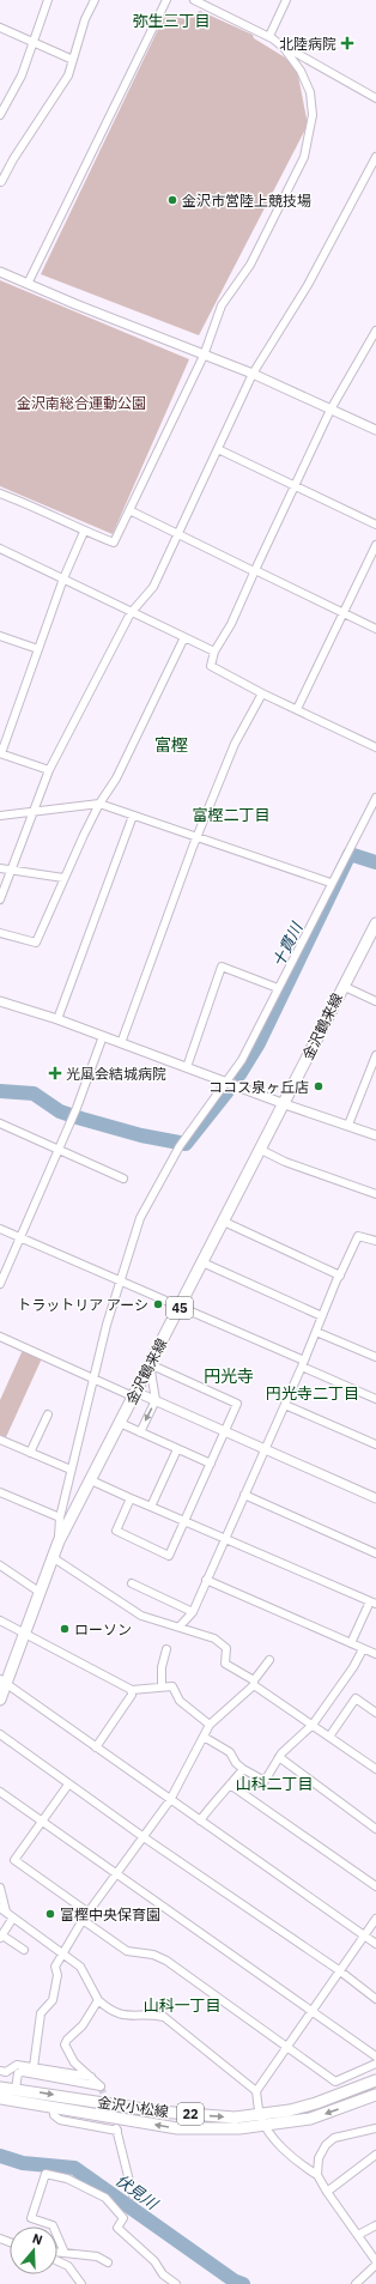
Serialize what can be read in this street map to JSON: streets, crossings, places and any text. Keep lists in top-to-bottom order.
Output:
{
  "streets": {
    "main road": [
      "金沢鶴来線",
      "45",
      "金沢小松線",
      "22"
    ]
  },
  "districts": [
    "弥生三丁目",
    "富樫",
    "富樫二丁目",
    "円光寺",
    "円光寺二丁目",
    "山科二丁目",
    "山科一丁目"
  ],
  "water": ["十貫川", "伏見川"],
  "parks": ["金沢南総合運動公園"],
  "places": {
    "health": ["北陸病院", "光風会結城病院"],
    "other": [
      "金沢市営陸上競技場",
      "ココス泉ヶ丘店",
      "トラットリア アーシ",
      "ローソン",
      "富樫中央保育園"
    ]
  },
  "north": "top"
}
